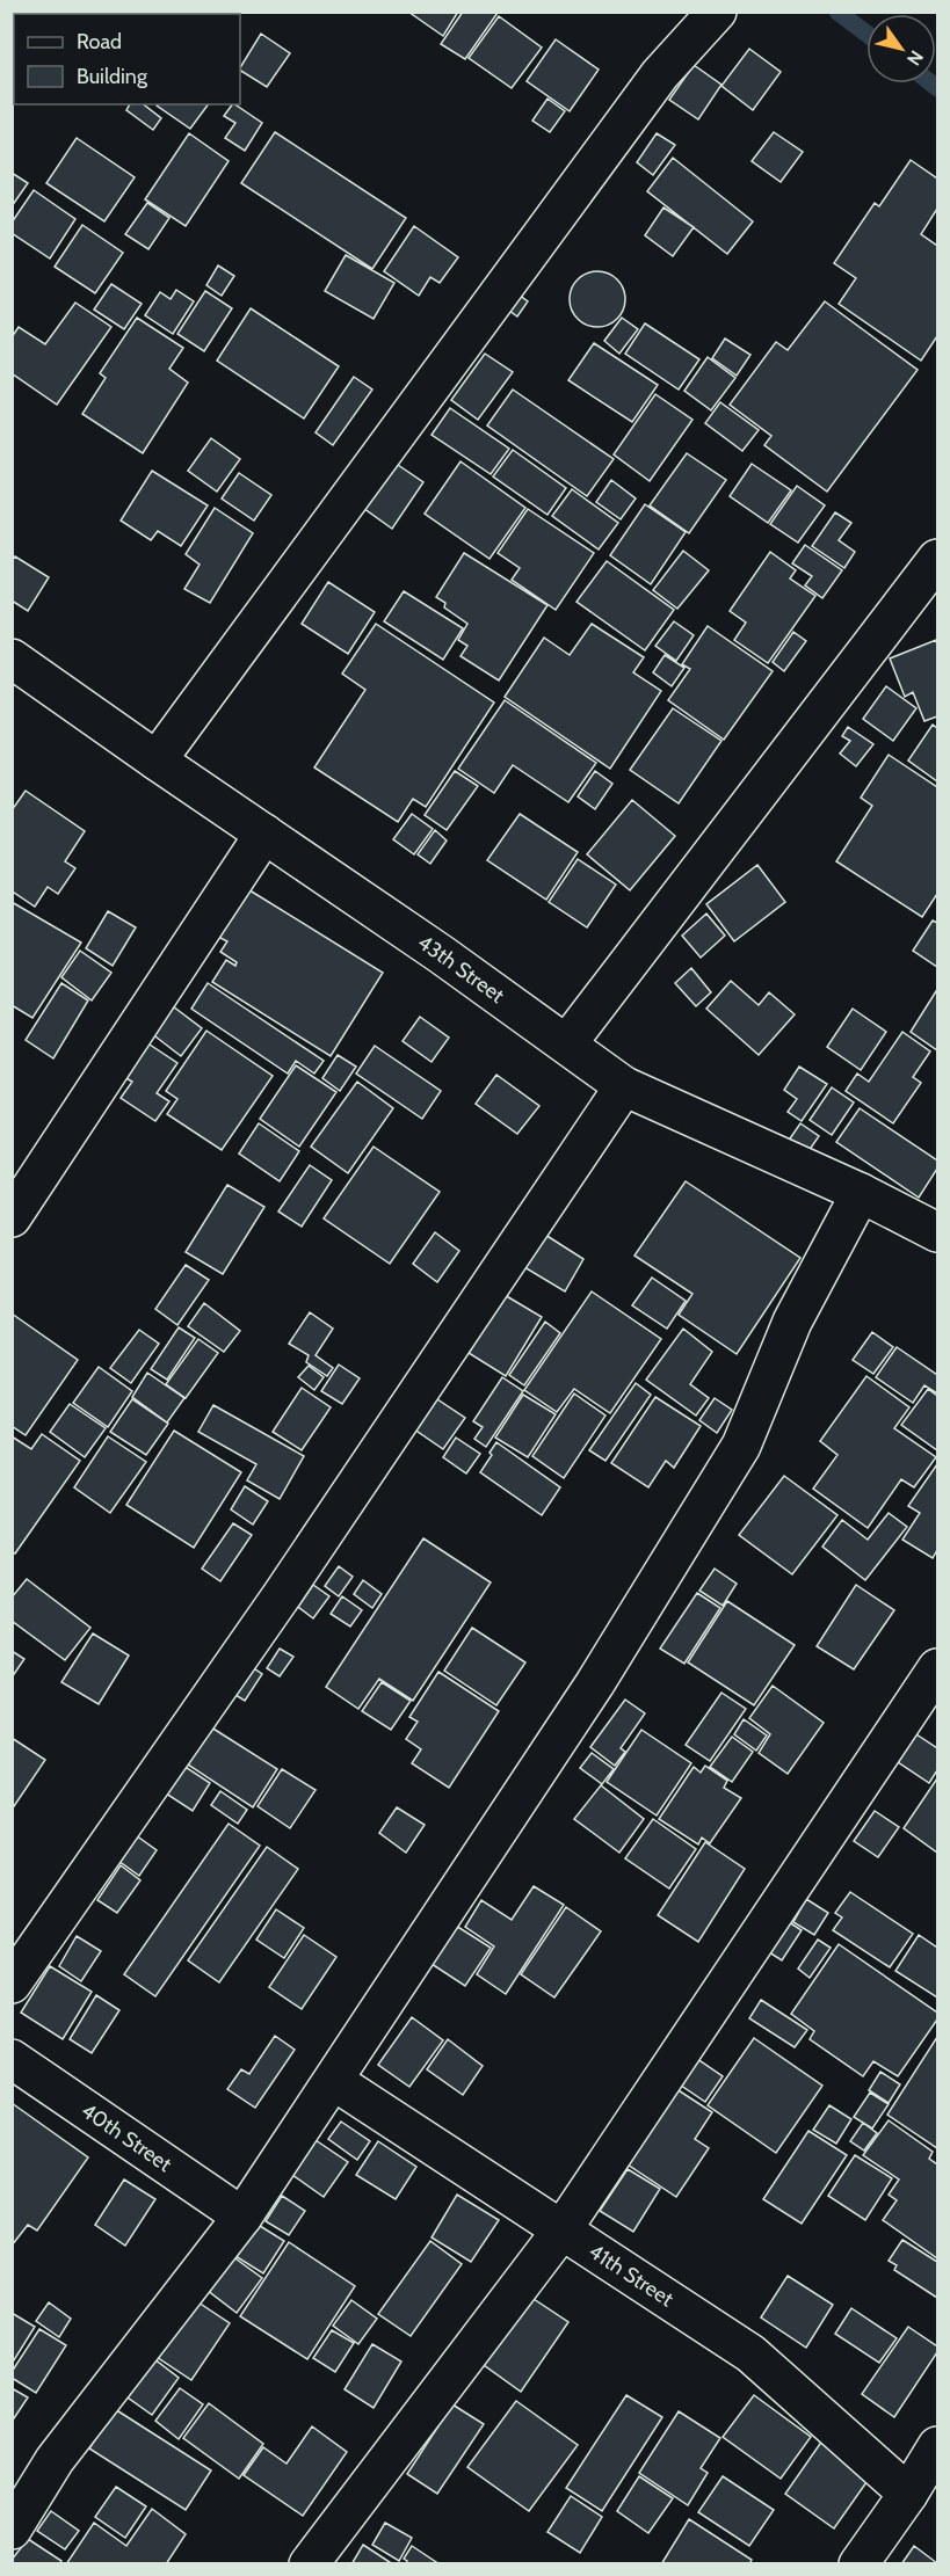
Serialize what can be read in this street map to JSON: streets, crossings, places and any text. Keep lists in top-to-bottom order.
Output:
{
  "streets": {
    "street": ["43th Street", "40th Street", "41th Street"]
  },
  "legend": ["Road", "Building"],
  "north": "bottom right"
}
